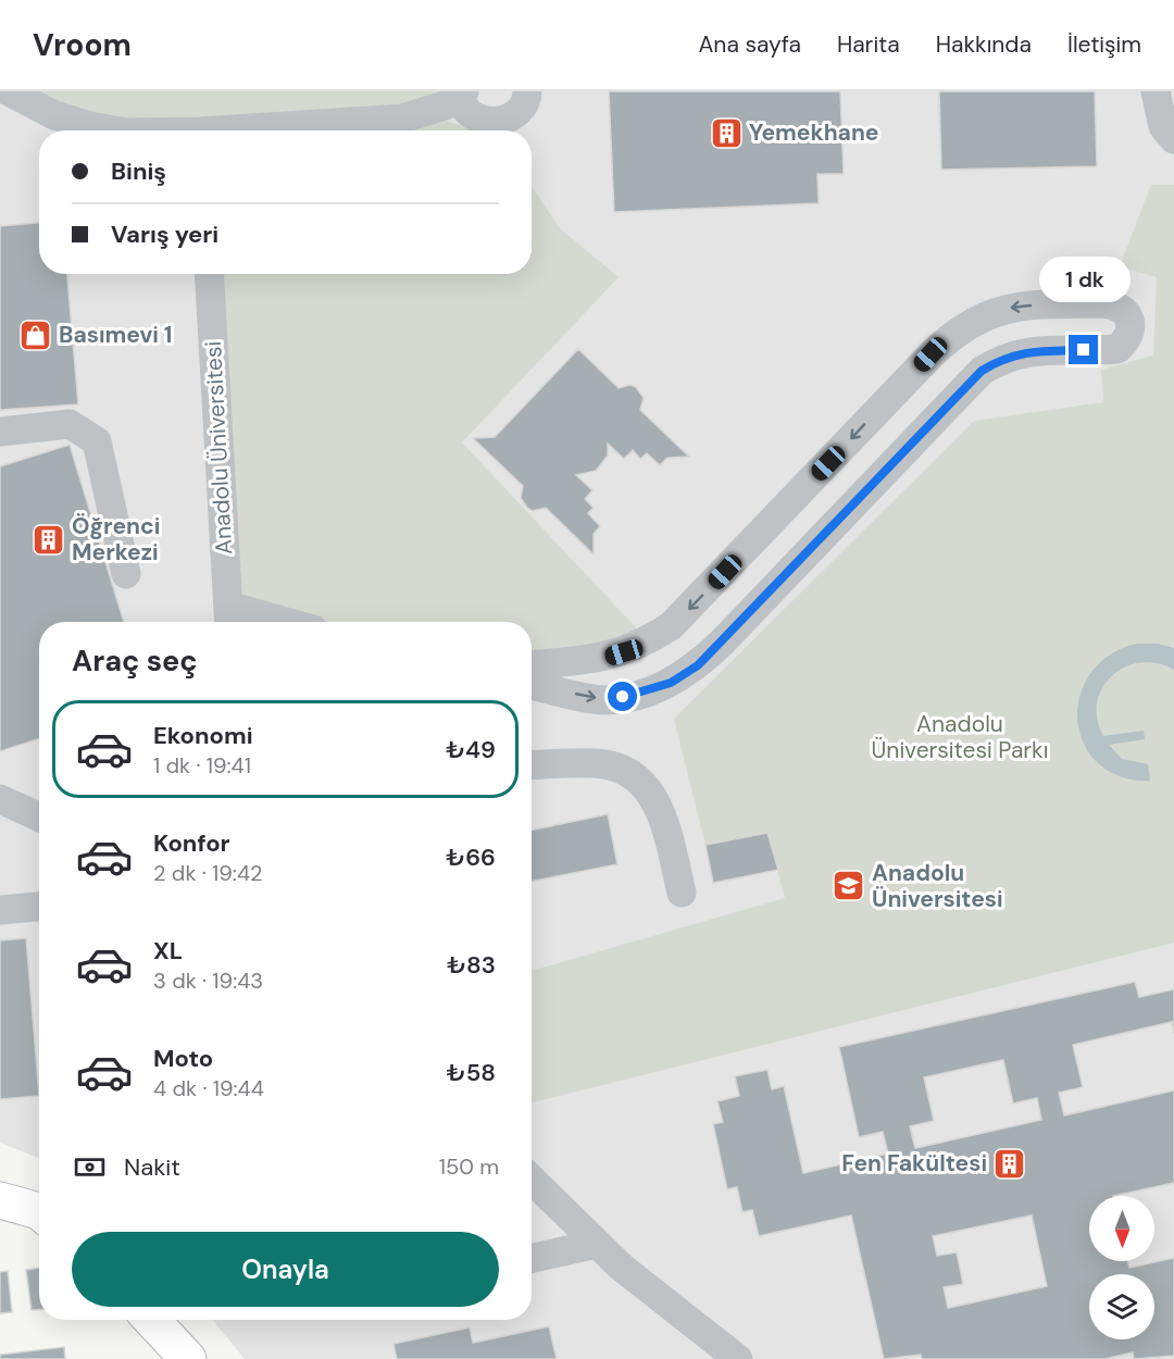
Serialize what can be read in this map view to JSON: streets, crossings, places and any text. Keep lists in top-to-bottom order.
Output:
{
  "streets": {
    "street": ["Anadolu Üniversitesi"]
  },
  "parks": ["Anadolu Üniversitesi Parkı"],
  "places": {
    "building": ["Yemekhane", "Öğrenci Merkezi", "Fen Fakültesi"],
    "shop": ["Basımevi 1"],
    "school or university": ["Anadolu Üniversitesi"]
  },
  "north": "bottom",
  "page": {
    "header": "Vroom",
    "nav": [
      "Ana sayfa",
      "Harita",
      "Hakkında",
      "İletişim"
    ],
    "banner": ["Biniş", "Varış yeri"],
    "bubble": "1 dk",
    "heading": "Araç seç",
    "list": [
      {
        "name": "Ekonomi",
        "note": "1 dk · 19:41",
        "value": "₺49"
      },
      {
        "name": "Konfor",
        "note": "2 dk · 19:42",
        "value": "₺66"
      },
      {
        "name": "XL",
        "note": "3 dk · 19:43",
        "value": "₺83"
      },
      {
        "name": "Moto",
        "note": "4 dk · 19:44",
        "value": "₺58"
      }
    ],
    "pay": ["Nakit", "150 m"],
    "buttons": "Onayla"
  }
}
